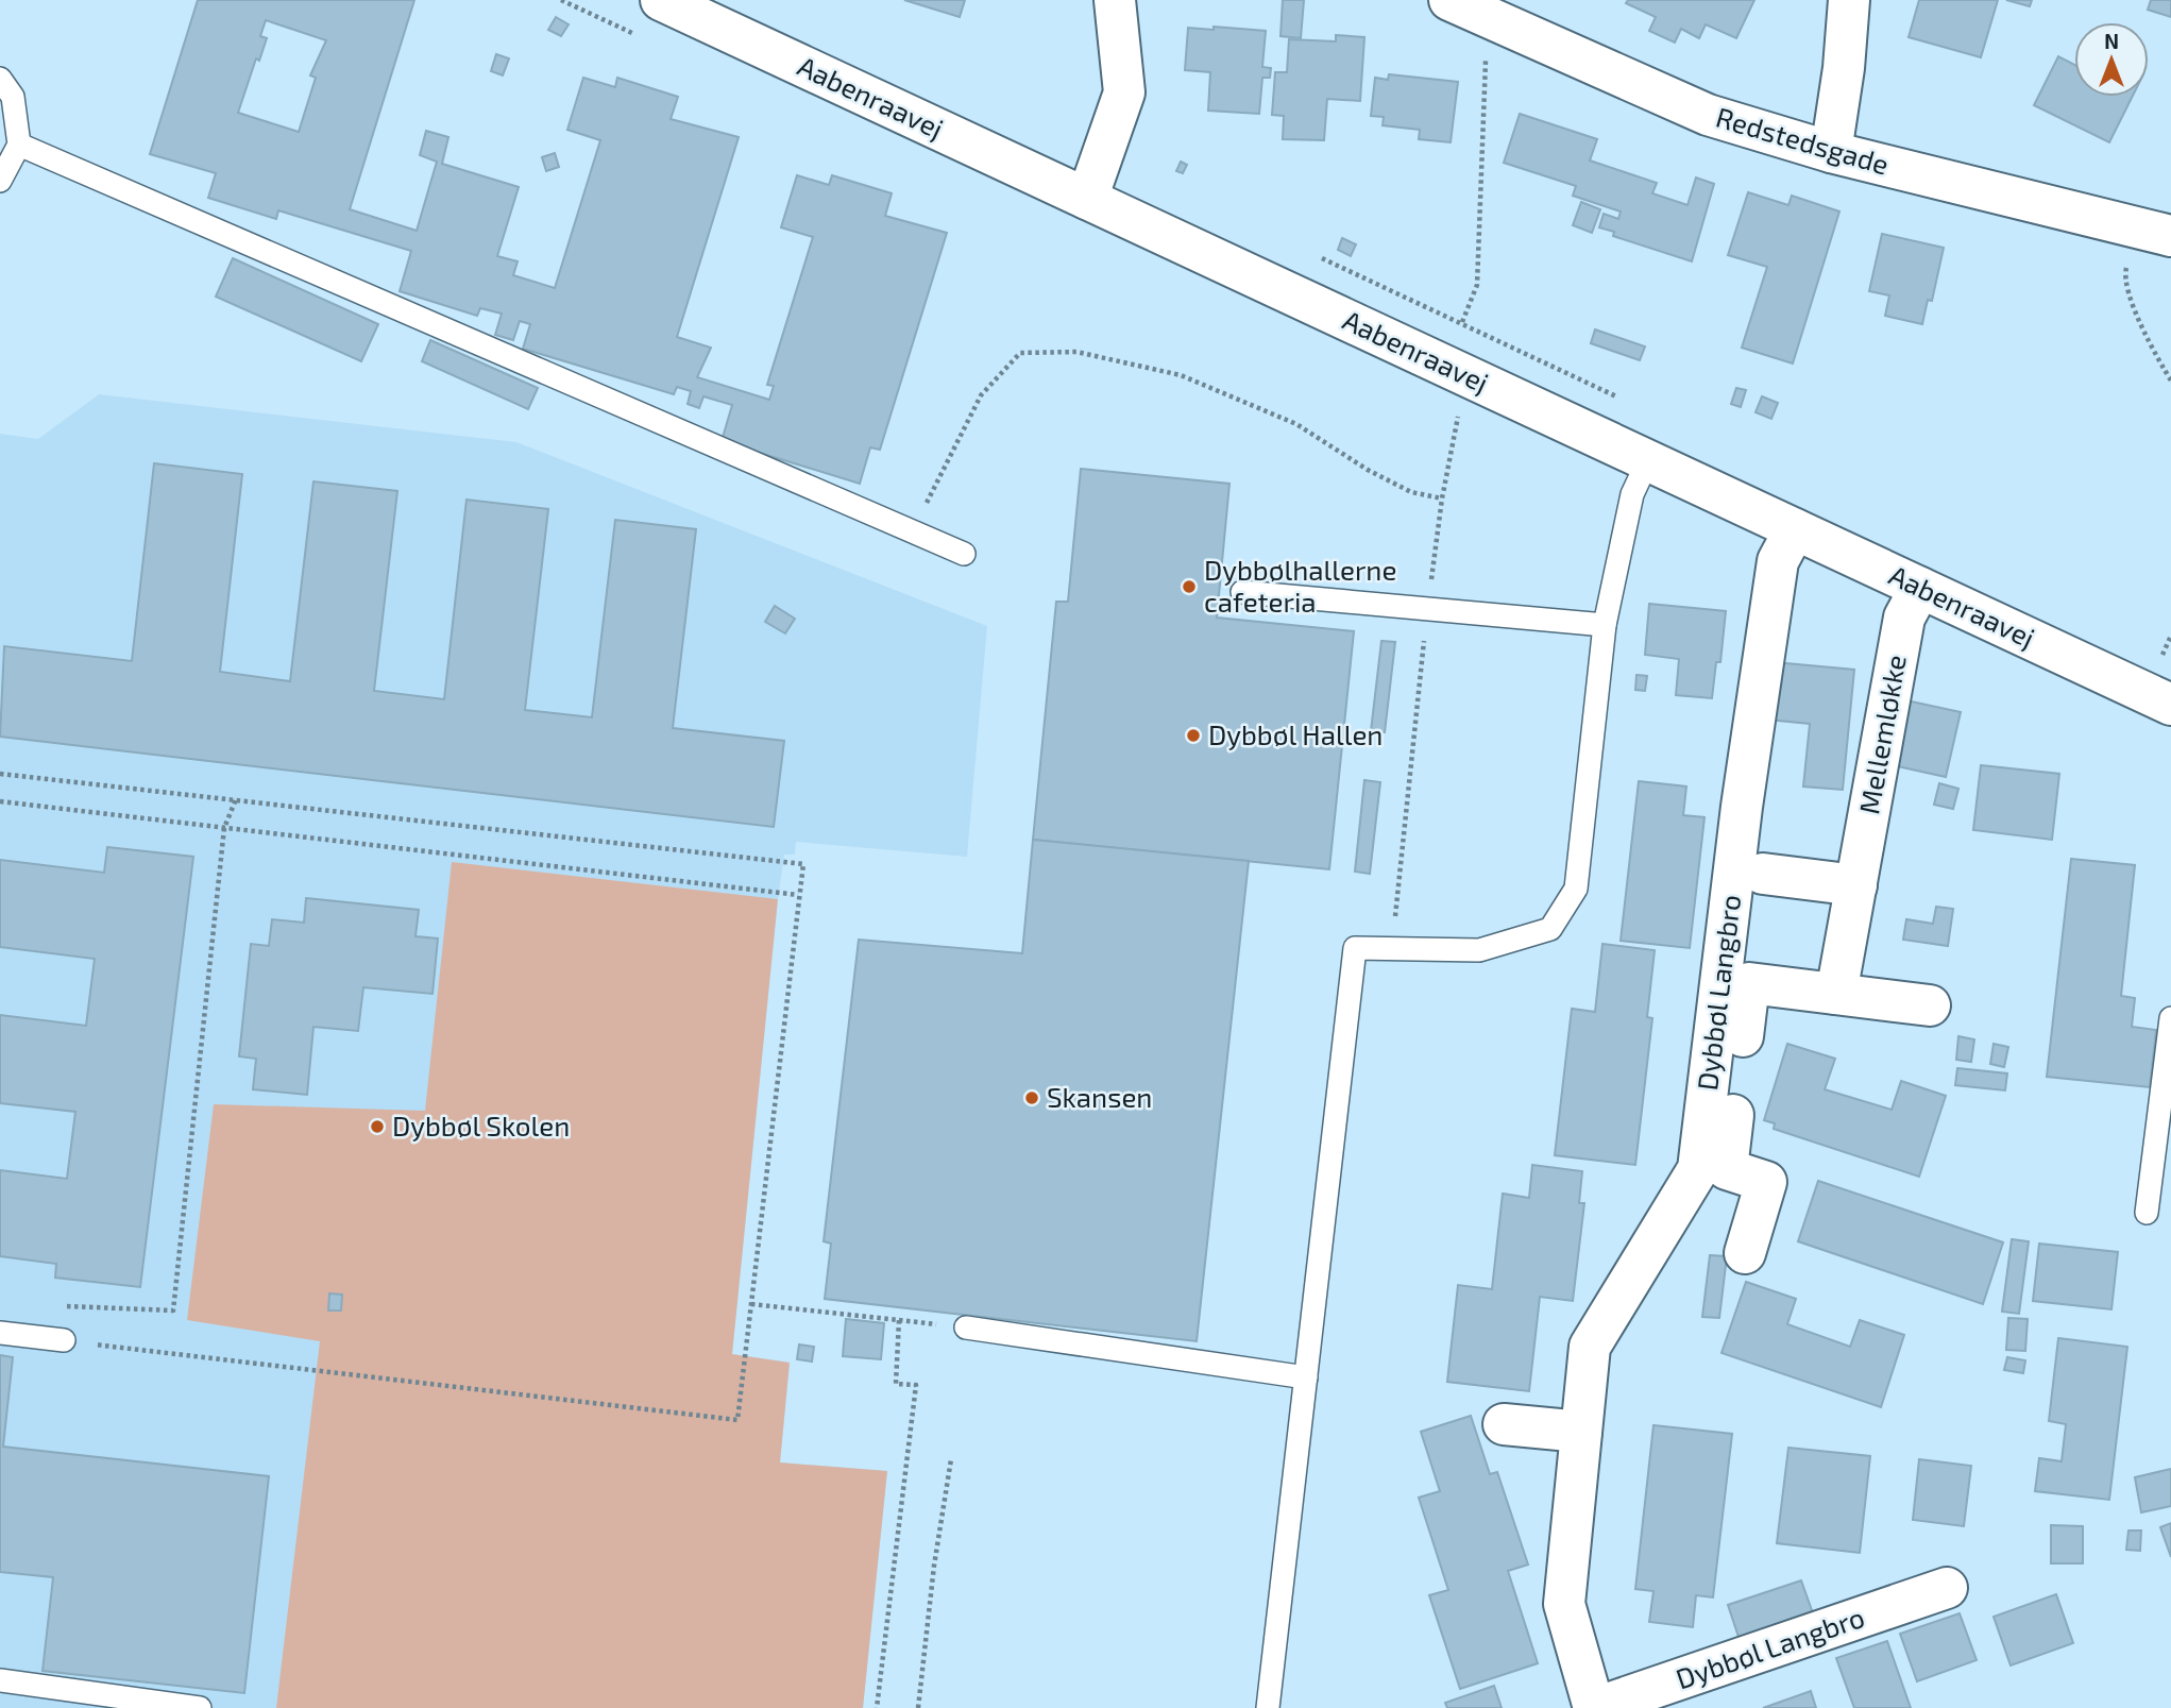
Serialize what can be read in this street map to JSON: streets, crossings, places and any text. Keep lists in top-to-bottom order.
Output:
{
  "streets": {
    "street": [
      "Aabenraavej",
      "Redstedsgade",
      "Mellemløkke",
      "Dybbøl Langbro"
    ]
  },
  "crossings": [
    ["Aabenraavej", "Mellemløkke"],
    ["Aabenraavej", "Dybbøl Langbro"]
  ],
  "places": [
    "Dybbølhallerne cafeteria",
    "Dybbøl Hallen",
    "Skansen",
    "Dybbøl Skolen"
  ],
  "north": "top"
}
